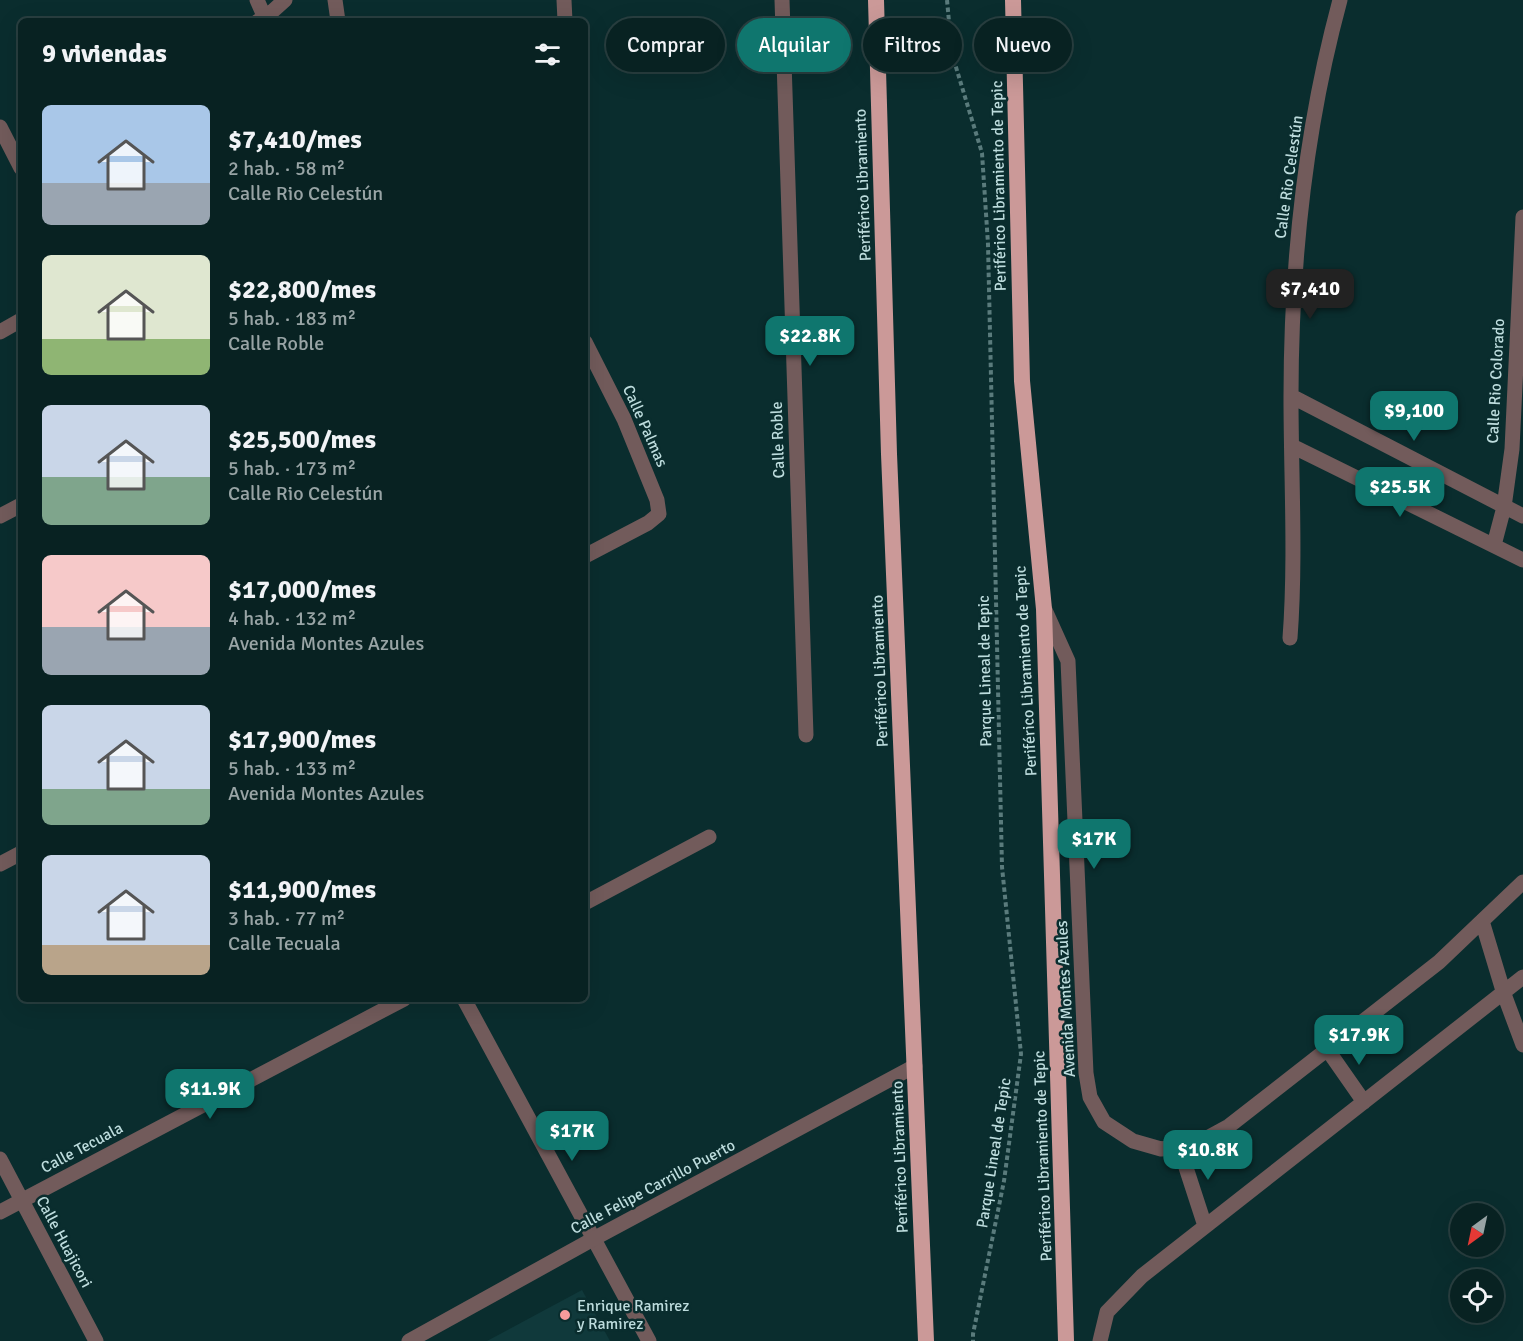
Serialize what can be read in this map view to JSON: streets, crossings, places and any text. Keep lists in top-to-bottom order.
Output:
{
  "streets": {
    "highway": ["Periférico Libramiento", "Periférico Libramiento de Tepic"],
    "street": [
      "Calle Rio Celestún",
      "Calle Rio Colorado",
      "Calle Palmas",
      "Calle Roble",
      "Avenida Montes Azules",
      "Calle Tecuala",
      "Calle Felipe Carrillo Puerto",
      "Calle Huajicori"
    ],
    "path": ["Parque Lineal de Tepic"]
  },
  "crossings": [
    ["Periférico Libramiento", "Calle Felipe Carrillo Puerto"],
    ["Periférico Libramiento de Tepic", "Avenida Montes Azules"],
    ["Calle Tecuala", "Calle Huajicori"]
  ],
  "places": ["Enrique Ramirez y Ramirez"],
  "north": "bottom left",
  "page": {
    "chip": [
      "Comprar",
      "Alquilar",
      "Filtros",
      "Nuevo"
    ],
    "heading": "9 viviendas",
    "list": [
      {
        "name": "$7,410/mes",
        "note": "2 hab. · 58 m² · Calle Rio Celestún"
      },
      {
        "name": "$22,800/mes",
        "note": "5 hab. · 183 m² · Calle Roble"
      },
      {
        "name": "$25,500/mes",
        "note": "5 hab. · 173 m² · Calle Rio Celestún"
      },
      {
        "name": "$17,000/mes",
        "note": "4 hab. · 132 m² · Avenida Montes Azules"
      },
      {
        "name": "$17,900/mes",
        "note": "5 hab. · 133 m² · Avenida Montes Azules"
      },
      {
        "name": "$11,900/mes",
        "note": "3 hab. · 77 m² · Calle Tecuala"
      }
    ],
    "price": [
      "$7,410",
      "$22.8K",
      "$9,100",
      "$25.5K",
      "$17K",
      "$17.9K",
      "$11.9K",
      "$17K",
      "$10.8K"
    ]
  }
}
